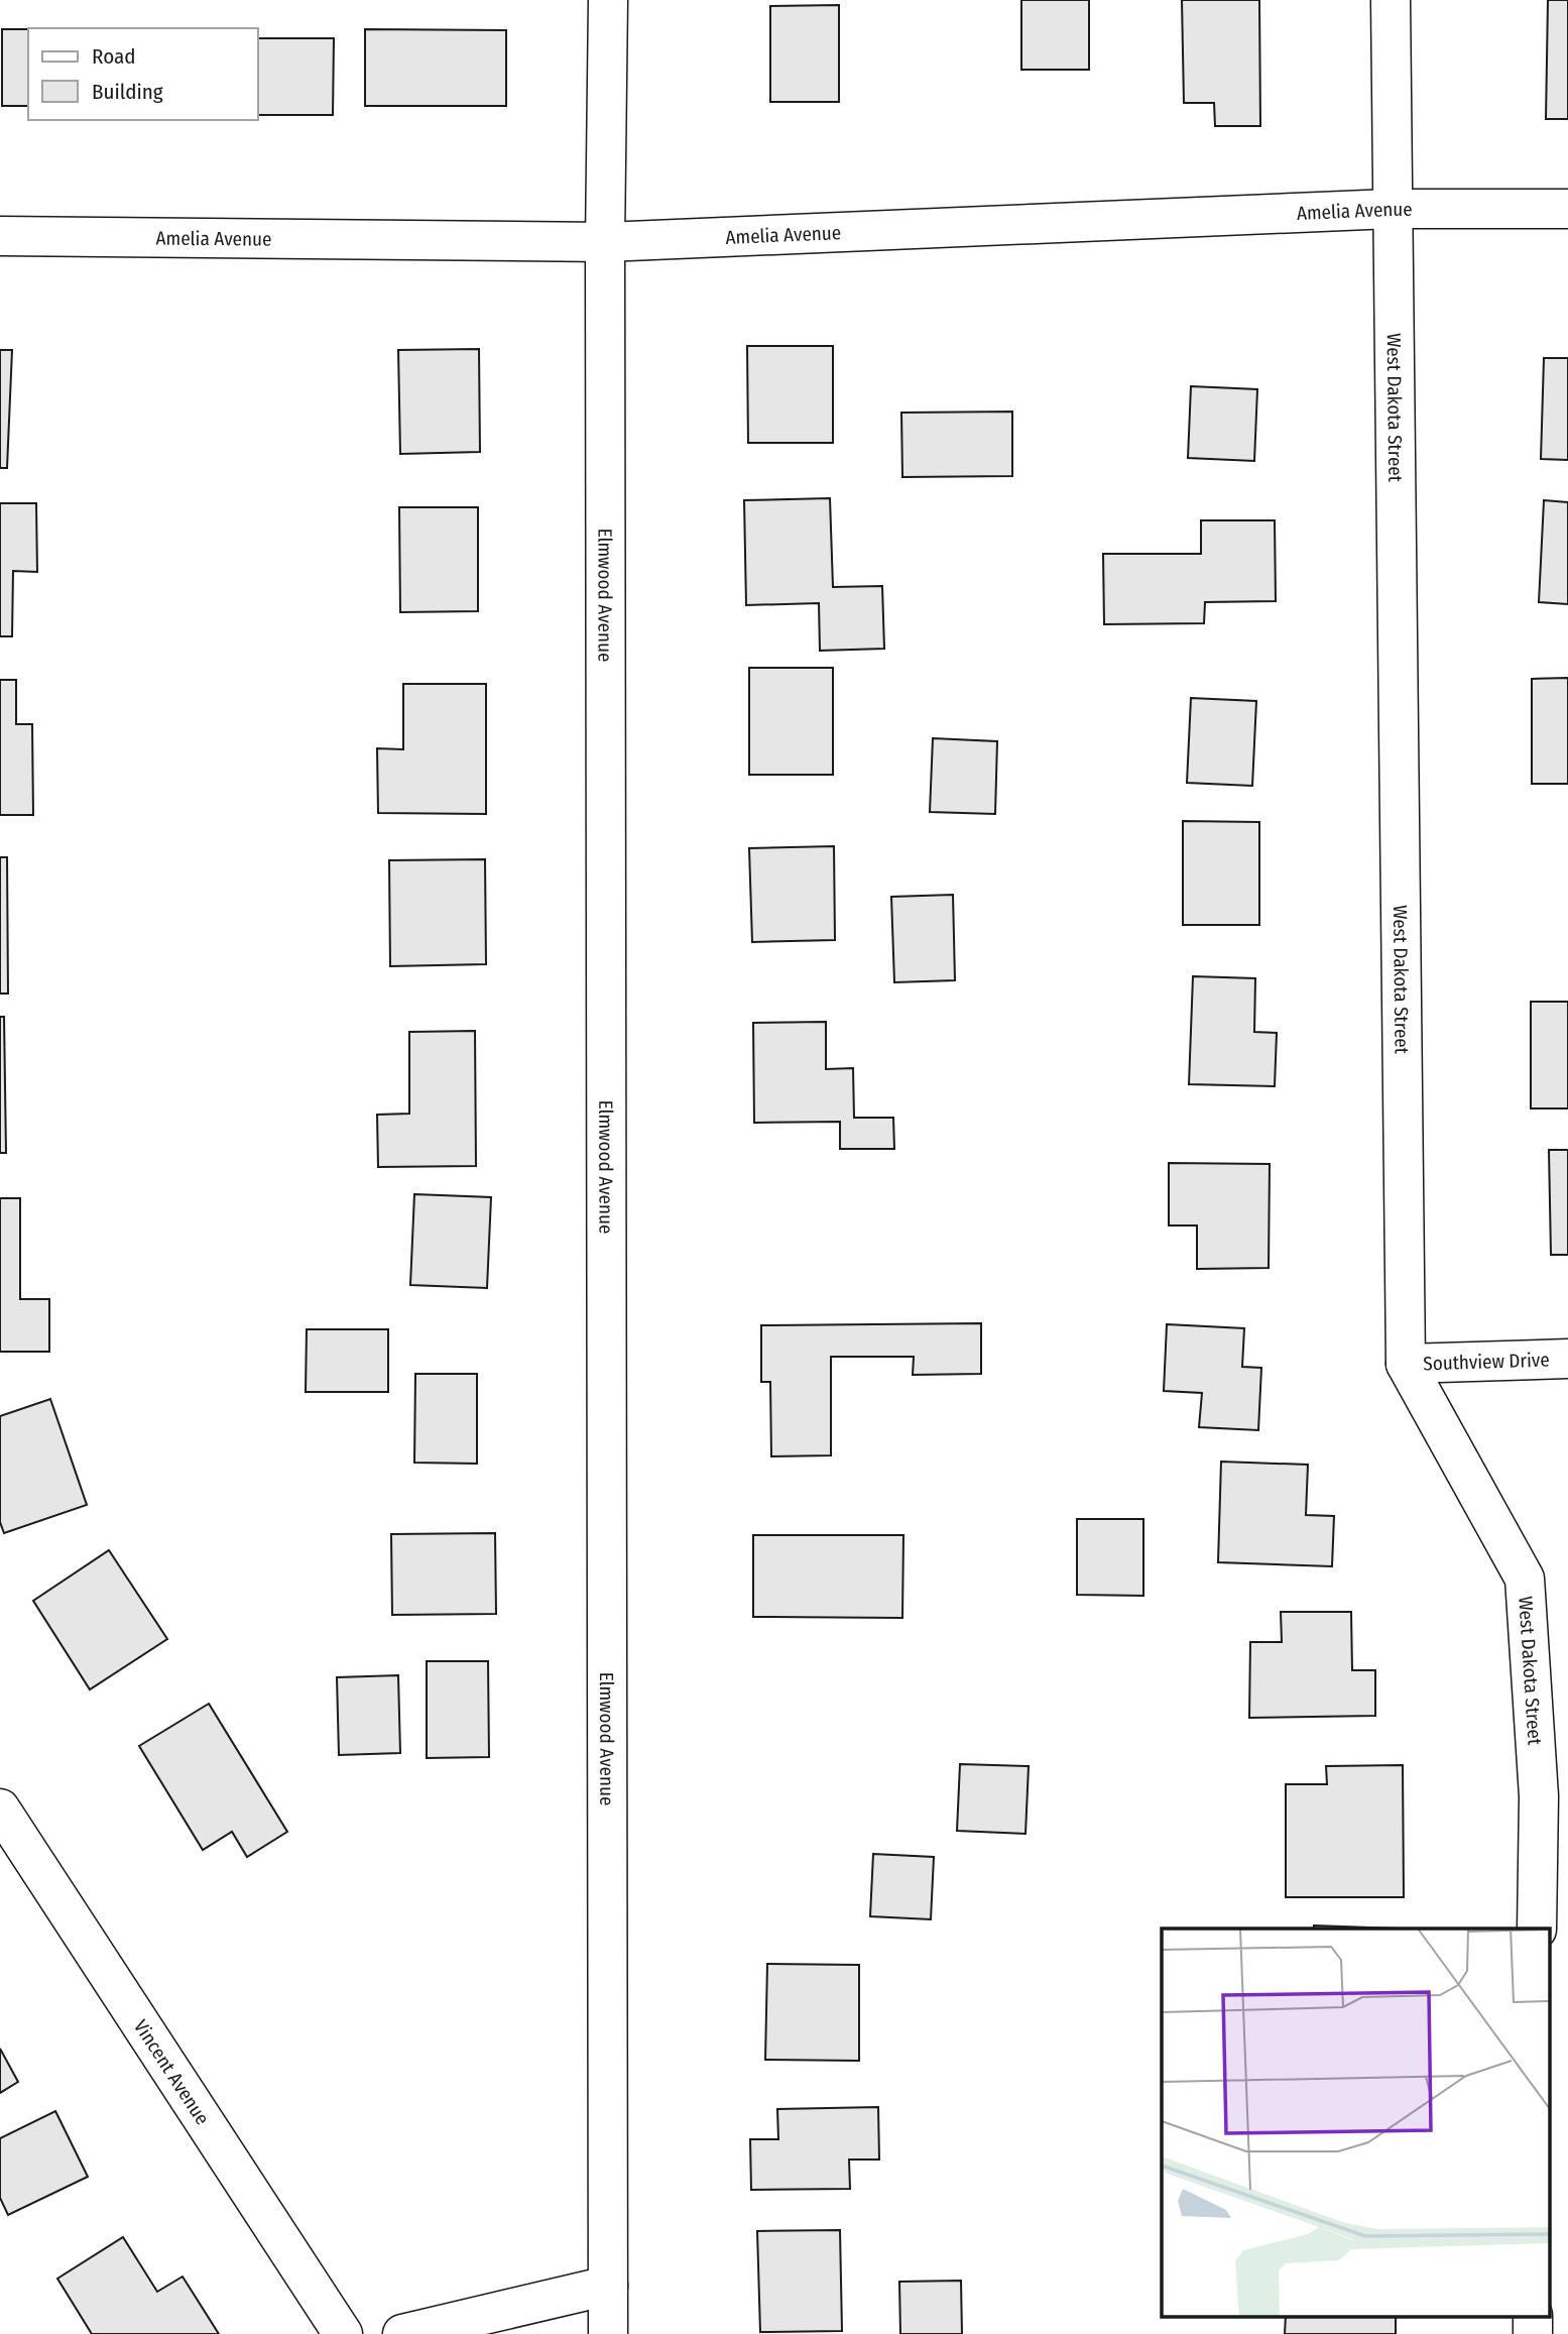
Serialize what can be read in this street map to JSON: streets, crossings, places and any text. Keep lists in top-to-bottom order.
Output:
{
  "streets": {
    "street": [
      "Amelia Avenue",
      "West Dakota Street",
      "Elmwood Avenue",
      "Southview Drive",
      "Vincent Avenue"
    ]
  },
  "crossings": [
    ["Amelia Avenue", "West Dakota Street"],
    ["Amelia Avenue", "Elmwood Avenue"],
    ["West Dakota Street", "Southview Drive"]
  ],
  "legend": ["Road", "Building"]
}
